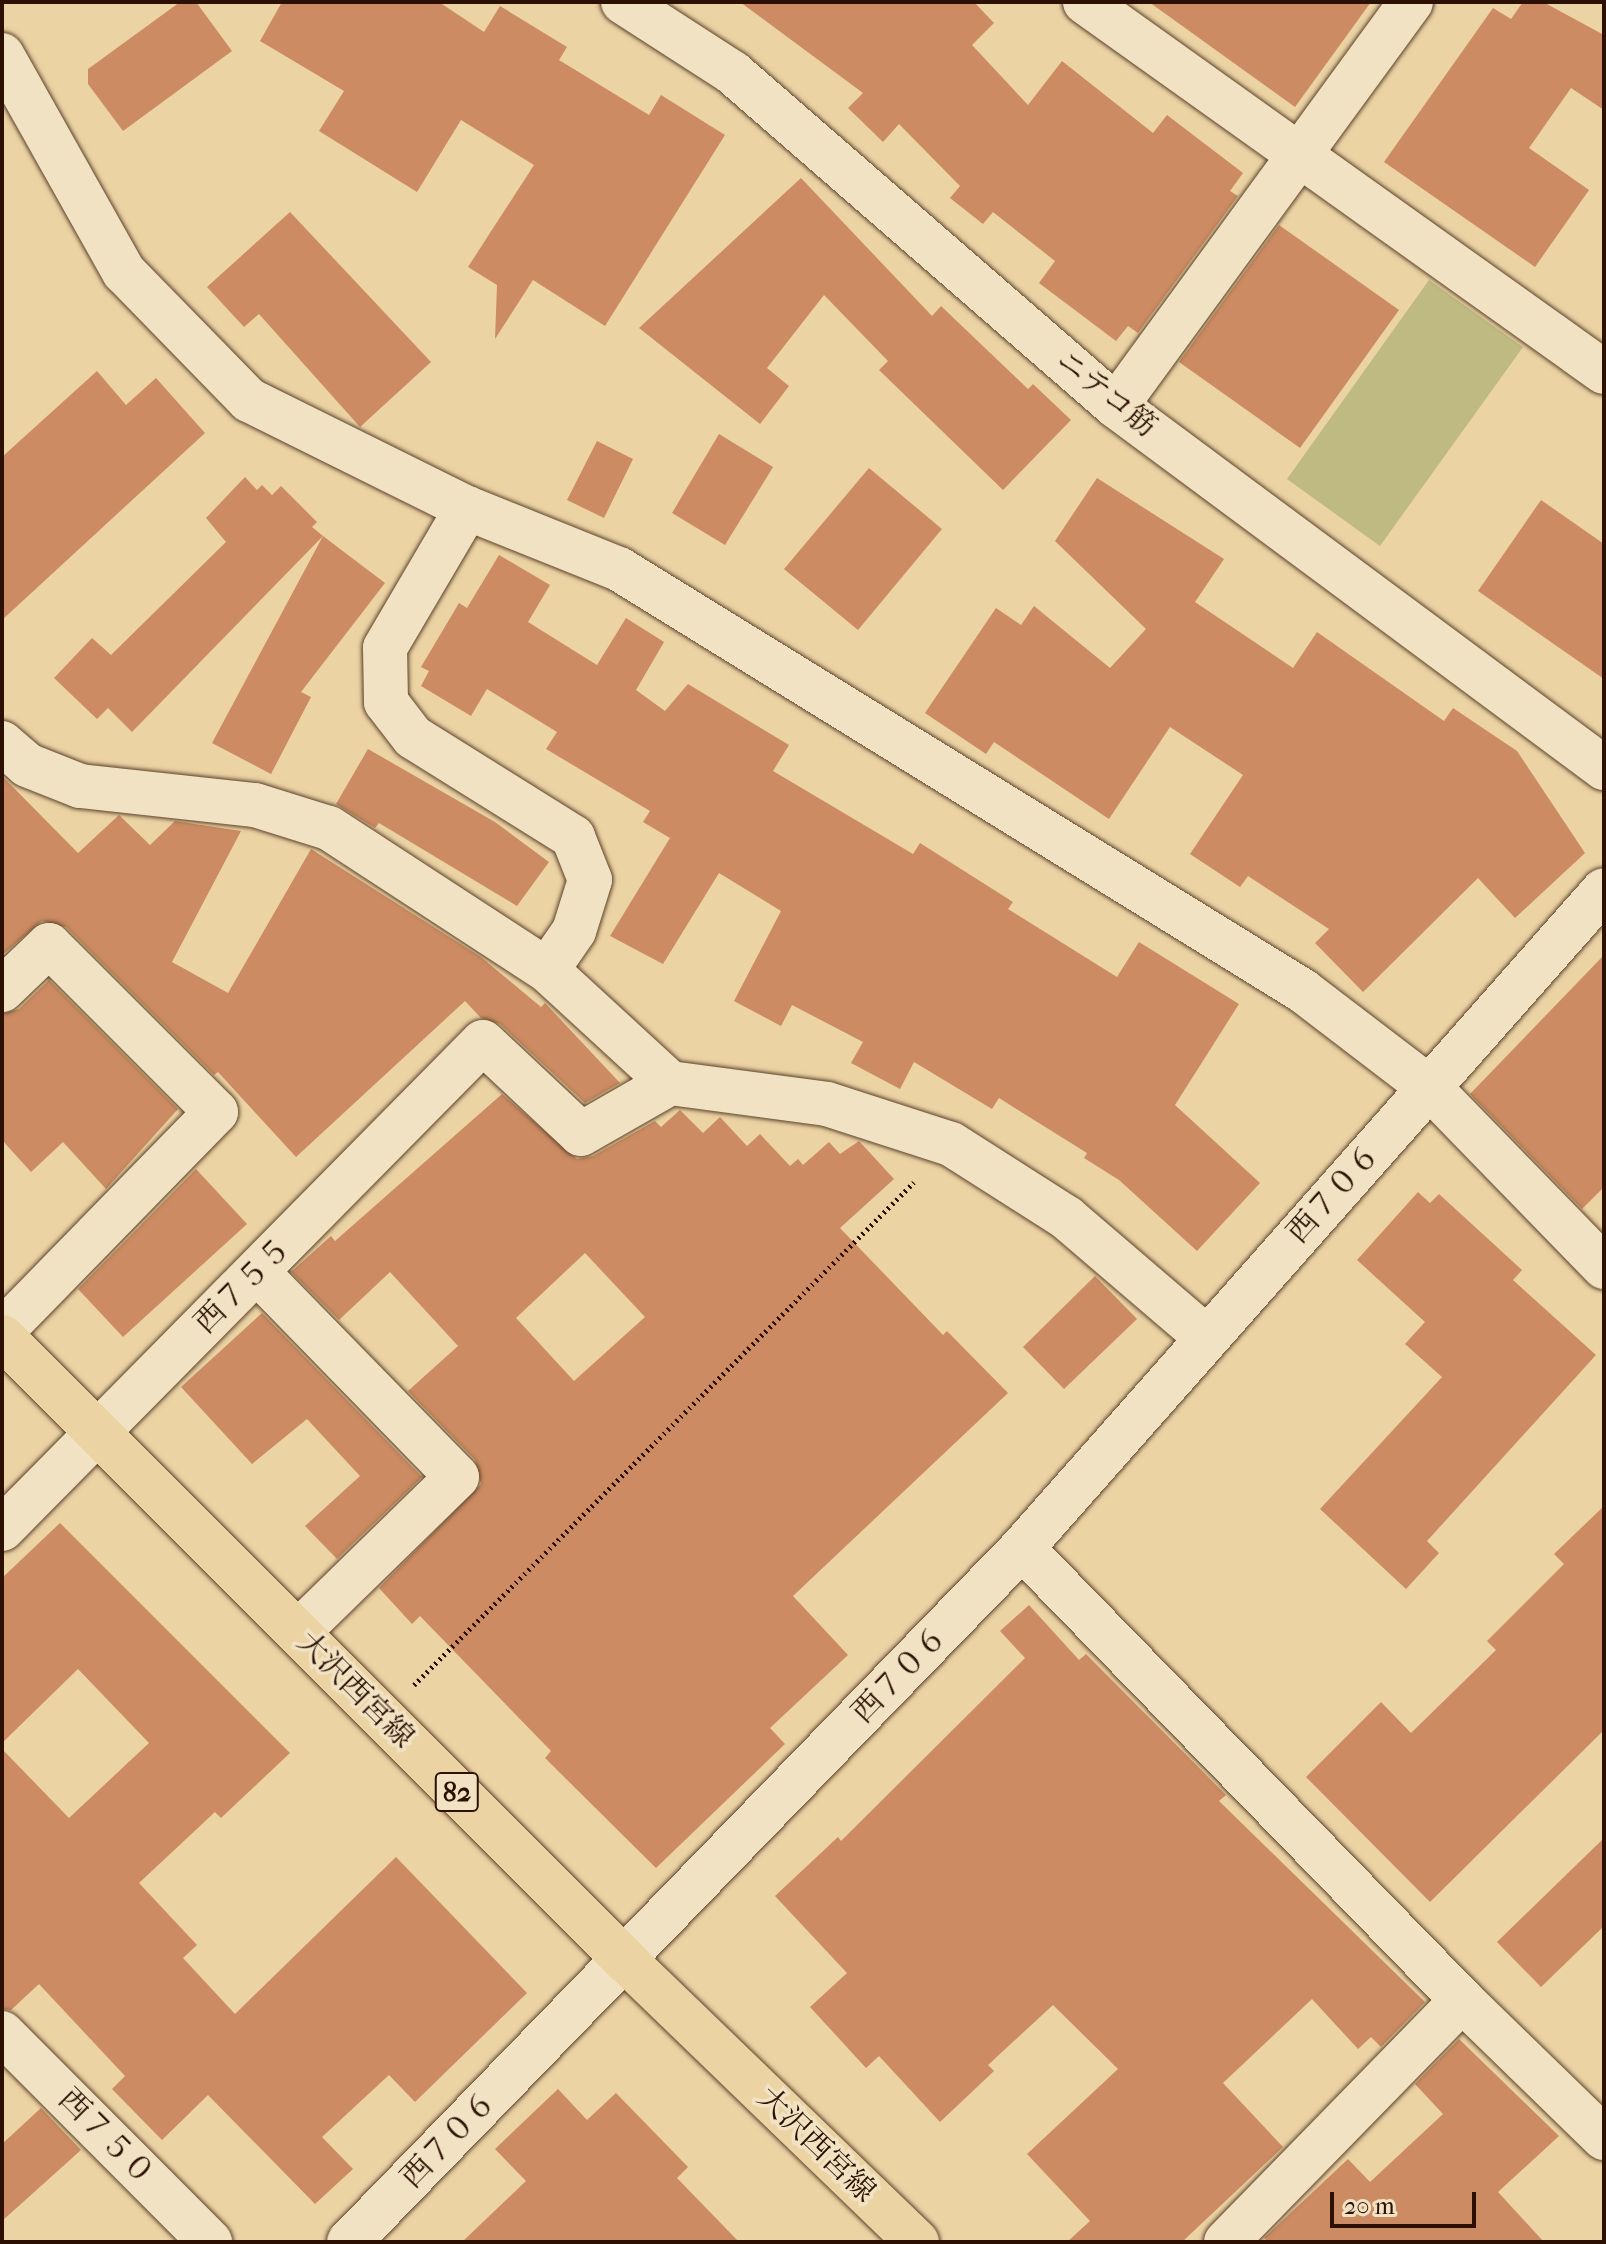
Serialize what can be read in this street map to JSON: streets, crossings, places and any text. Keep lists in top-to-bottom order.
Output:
{
  "streets": {
    "main road": ["大沢西宮線", "82"],
    "street": [
      "ニテコ筋",
      "西７０６",
      "西７５５",
      "西７５０"
    ]
  },
  "crossings": [
    ["西７０６", "大沢西宮線"],
    ["西７５５", "大沢西宮線"]
  ],
  "scale_bar": "20 m"
}
